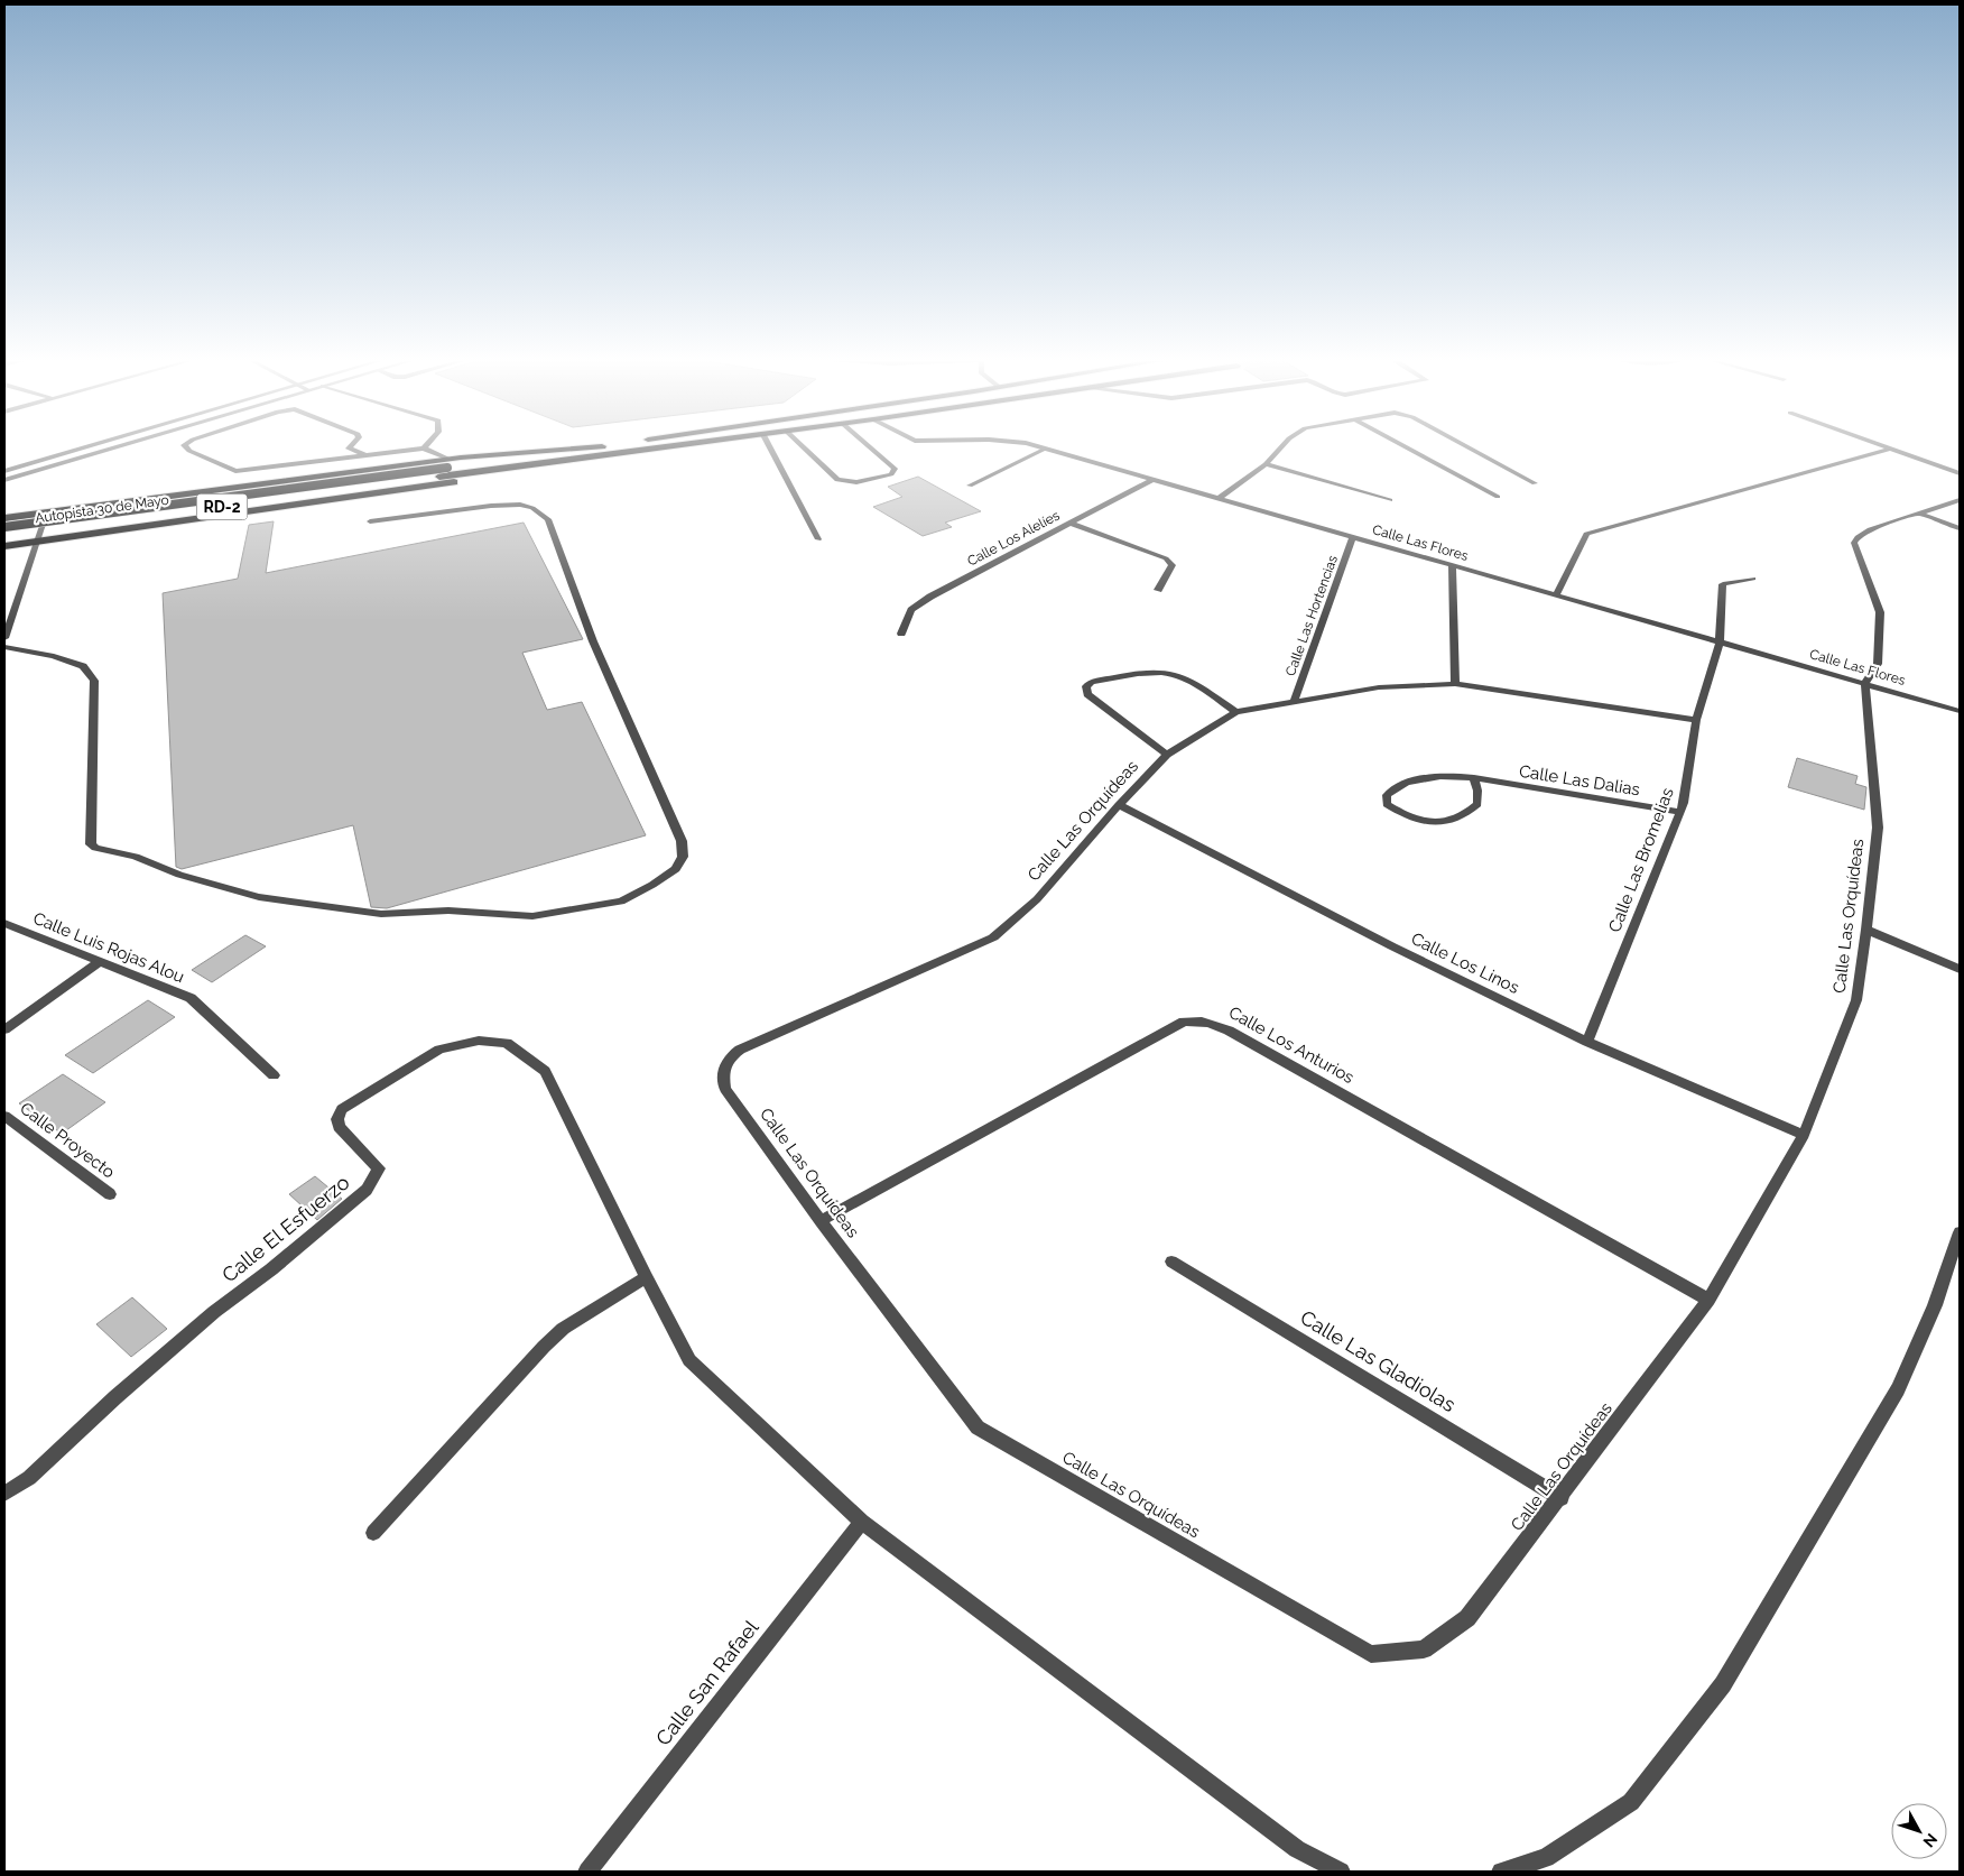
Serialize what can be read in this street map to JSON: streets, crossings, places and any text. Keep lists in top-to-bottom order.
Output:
{
  "streets": {
    "highway": ["RD-2", "Autopista 30 de Mayo"],
    "street": [
      "Calle Los Alelíes",
      "Calle Las Flores",
      "Calle Las Hortencias",
      "Calle Las Dalias",
      "Calle Las Orquídeas",
      "Calle Las Bromelias",
      "Calle Luis Rojas Alou",
      "Calle Los Linos",
      "Calle Los Anturios",
      "Calle Proyecto",
      "Calle El Esfuerzo",
      "Calle Las Gladiolas",
      "Calle San Rafael"
    ]
  },
  "crossings": [
    ["Calle Los Alelíes", "Calle Las Flores"],
    ["Calle Las Flores", "Calle Las Hortencias"],
    ["Calle Las Flores", "Calle Las Orquídeas"],
    ["Calle Las Flores", "Calle Las Bromelias"],
    ["Calle Las Hortencias", "Calle Las Orquídeas"],
    ["Calle Las Dalias", "Calle Las Bromelias"],
    ["Calle Las Orquídeas", "Calle Las Bromelias"],
    ["Calle Las Orquídeas", "Calle Los Linos"],
    ["Calle Las Orquídeas", "Calle Los Anturios"],
    ["Calle Las Orquídeas", "Calle Las Gladiolas"],
    ["Calle Las Bromelias", "Calle Los Linos"]
  ],
  "north": "bottom right"
}
